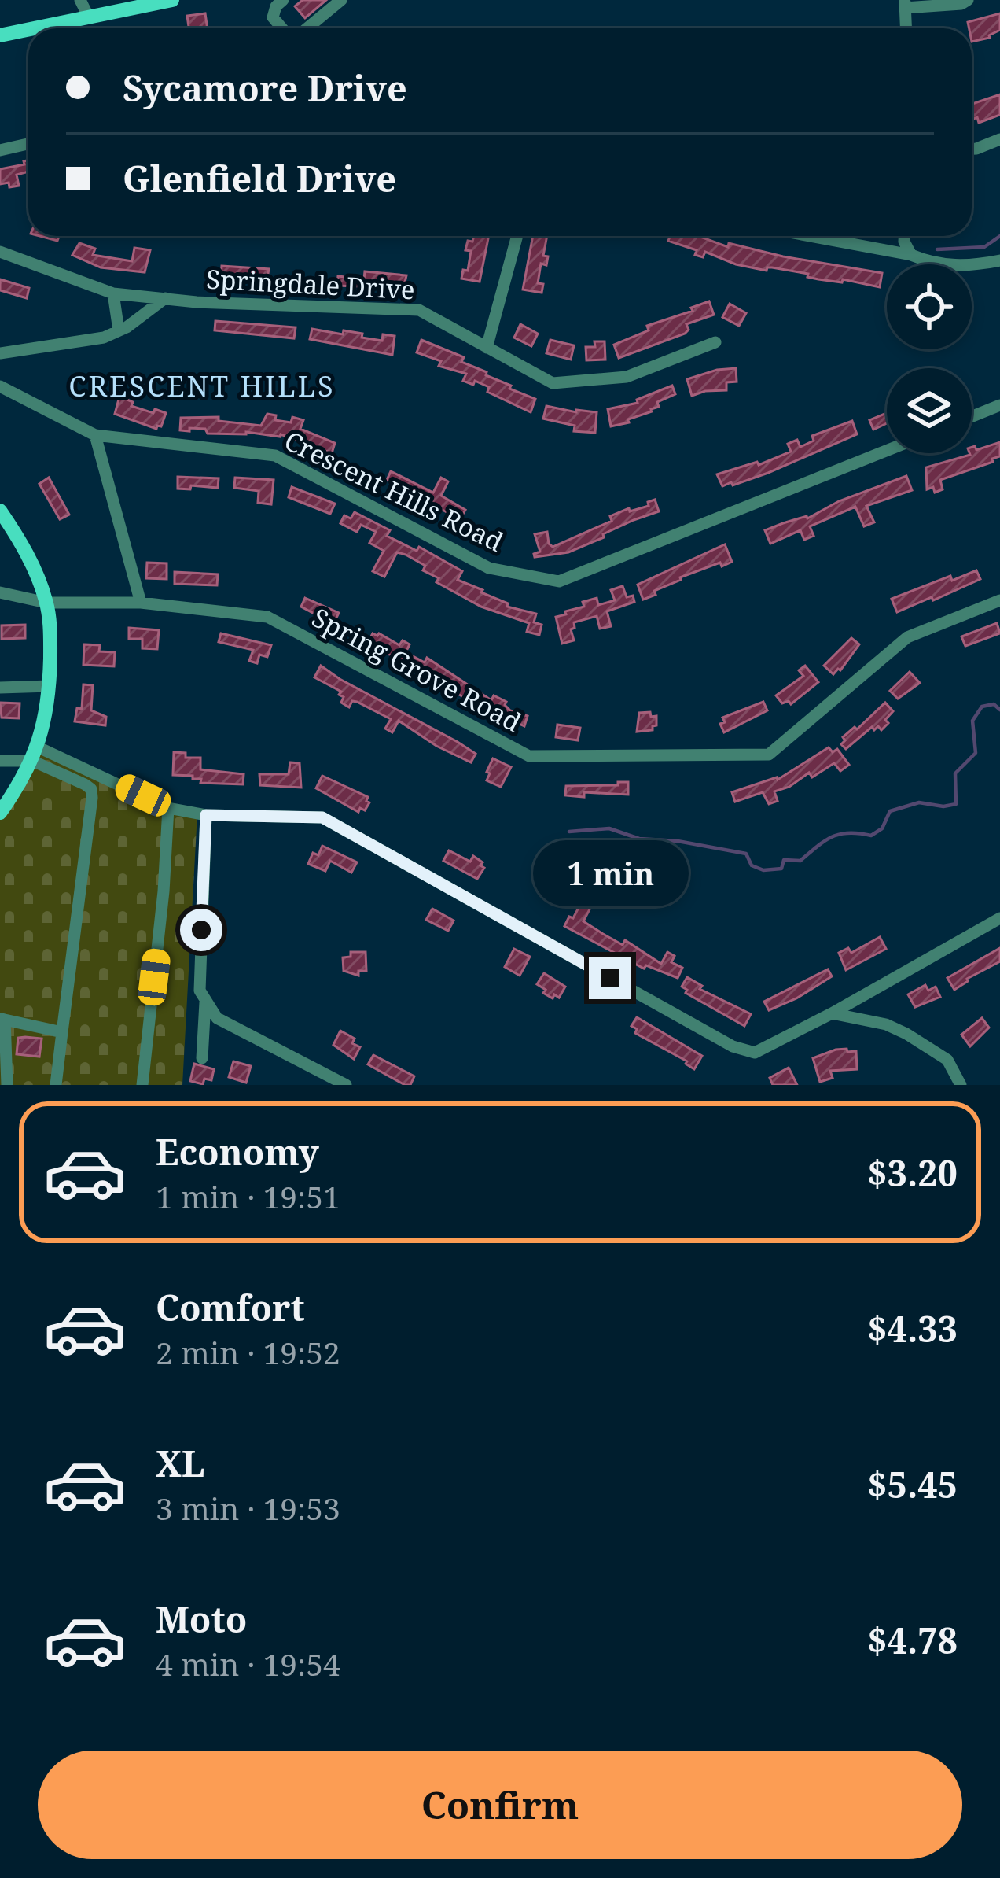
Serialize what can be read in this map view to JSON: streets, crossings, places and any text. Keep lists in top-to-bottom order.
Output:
{
  "streets": {
    "street": ["Springdale Drive", "Crescent Hills Road", "Spring Grove Road"]
  },
  "districts": ["CRESCENT HILLS"],
  "page": {
    "banner": ["Sycamore Drive", "Glenfield Drive"],
    "bubble": "1 min",
    "list": [
      {
        "name": "Economy",
        "note": "1 min · 19:51",
        "value": "$3.20"
      },
      {
        "name": "Comfort",
        "note": "2 min · 19:52",
        "value": "$4.33"
      },
      {
        "name": "XL",
        "note": "3 min · 19:53",
        "value": "$5.45"
      },
      {
        "name": "Moto",
        "note": "4 min · 19:54",
        "value": "$4.78"
      }
    ],
    "buttons": "Confirm"
  }
}
